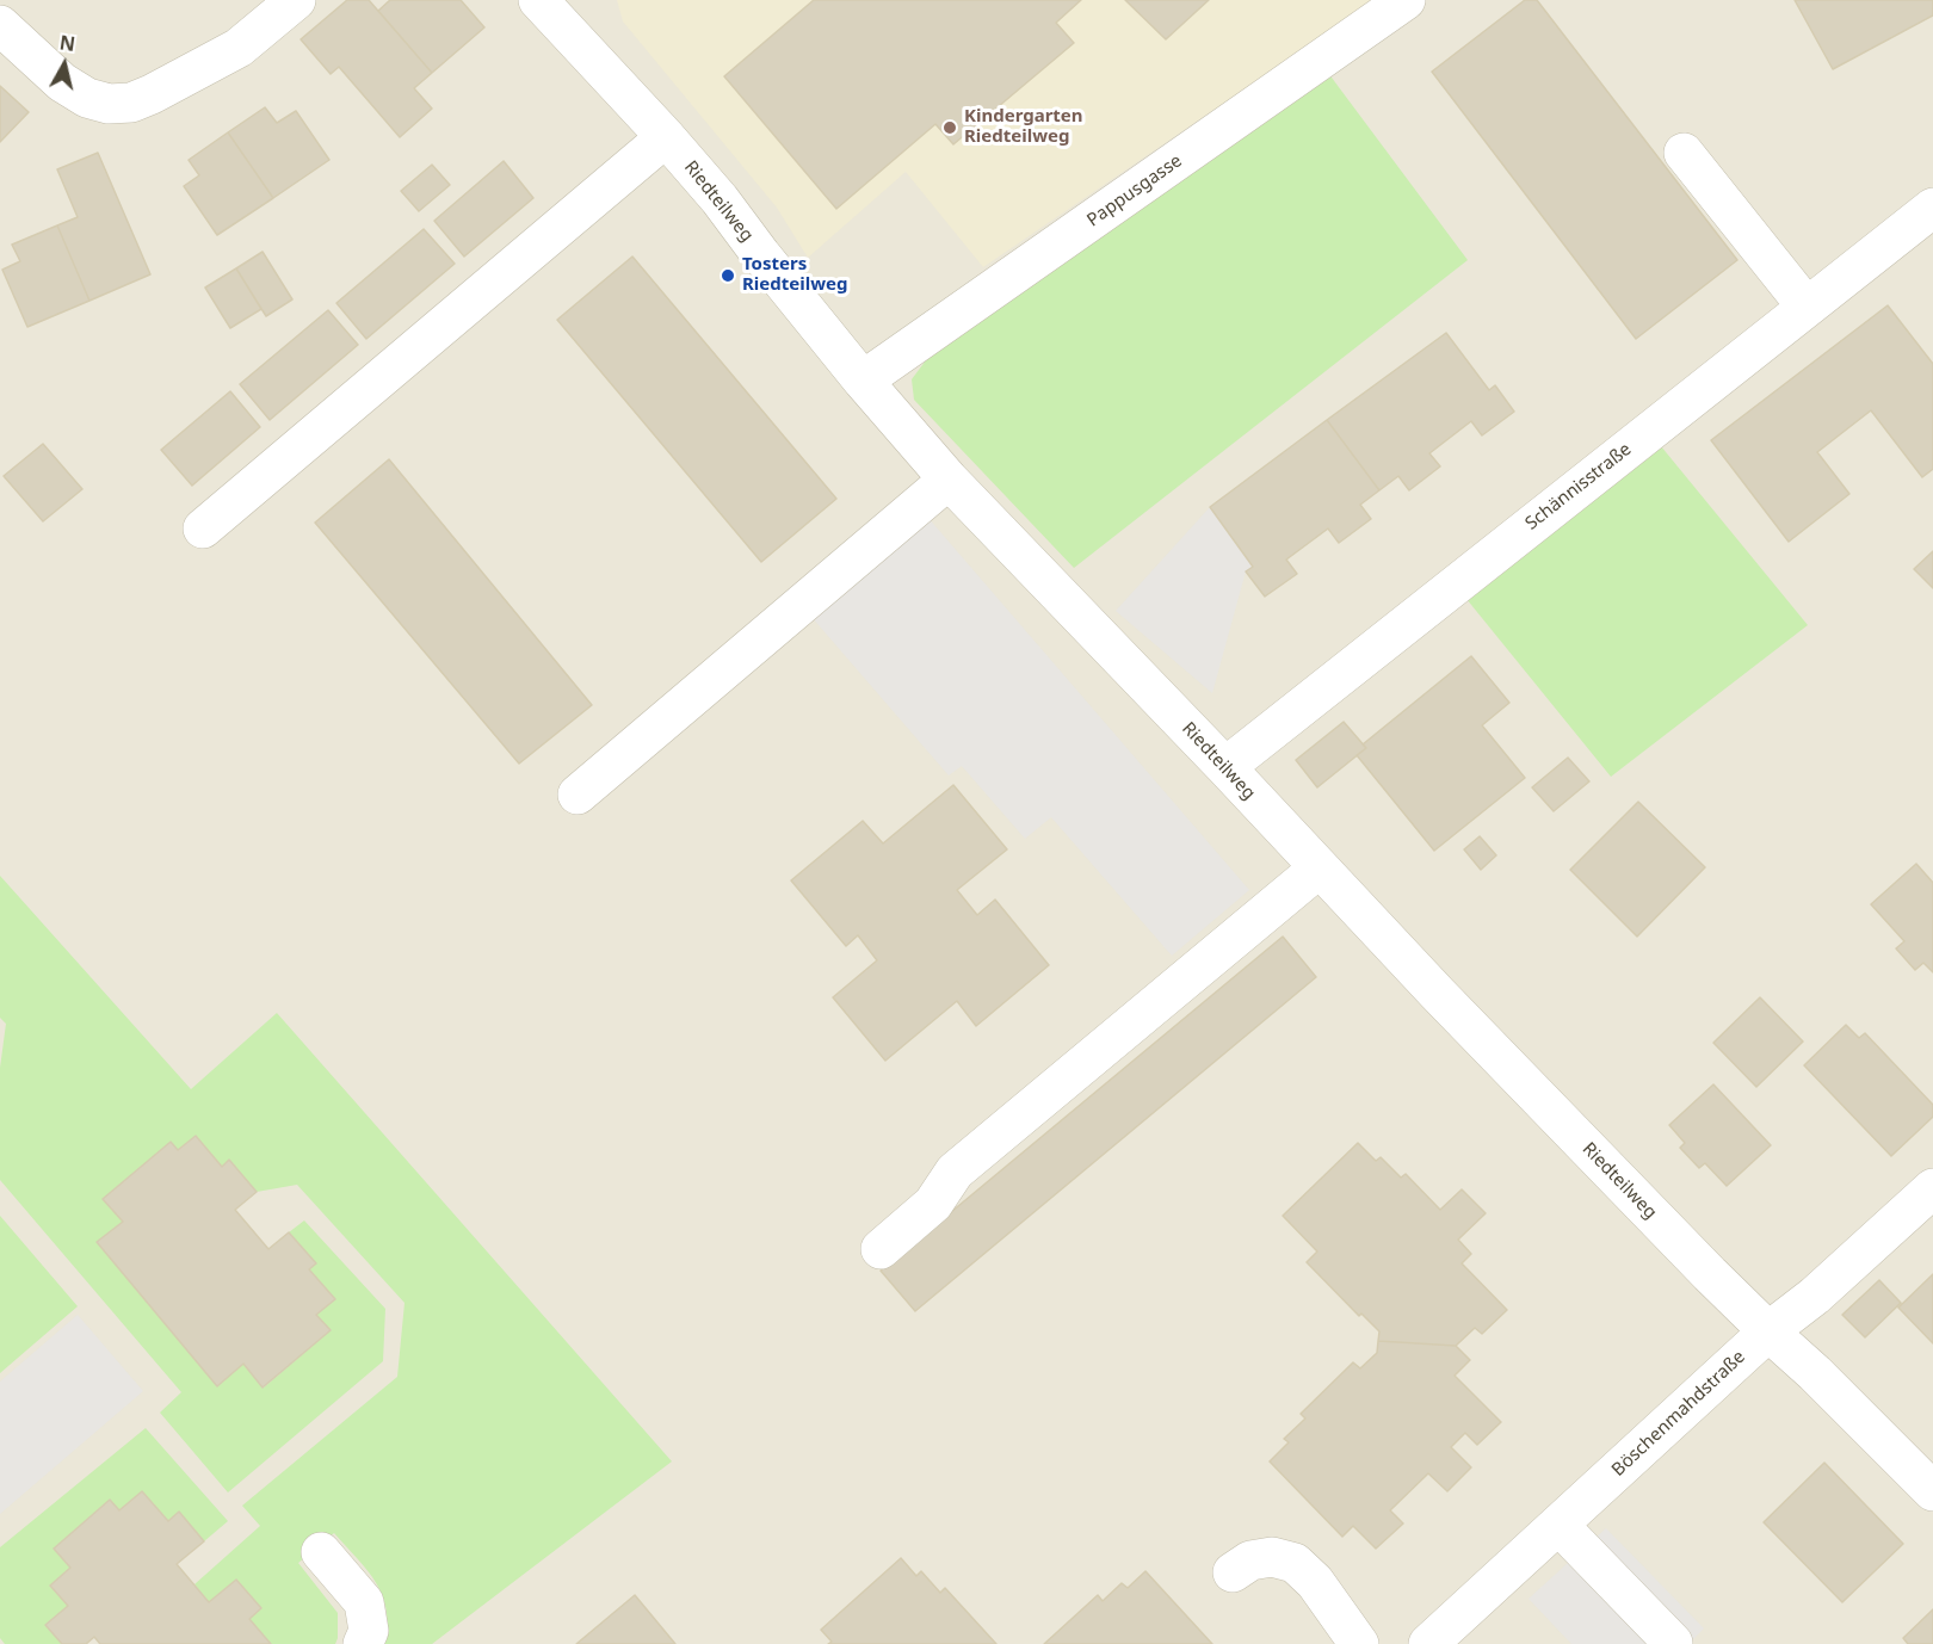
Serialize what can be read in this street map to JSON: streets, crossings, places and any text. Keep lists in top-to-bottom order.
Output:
{
  "streets": {
    "street": [
      "Pappusgasse",
      "Riedteilweg",
      "Schännisstraße",
      "Böschenmahdstraße"
    ]
  },
  "crossings": [
    ["Pappusgasse", "Riedteilweg"],
    ["Riedteilweg", "Schännisstraße"],
    ["Riedteilweg", "Böschenmahdstraße"]
  ],
  "places": ["Kindergarten Riedteilweg", "Tosters Riedteilweg"],
  "north": "top"
}
